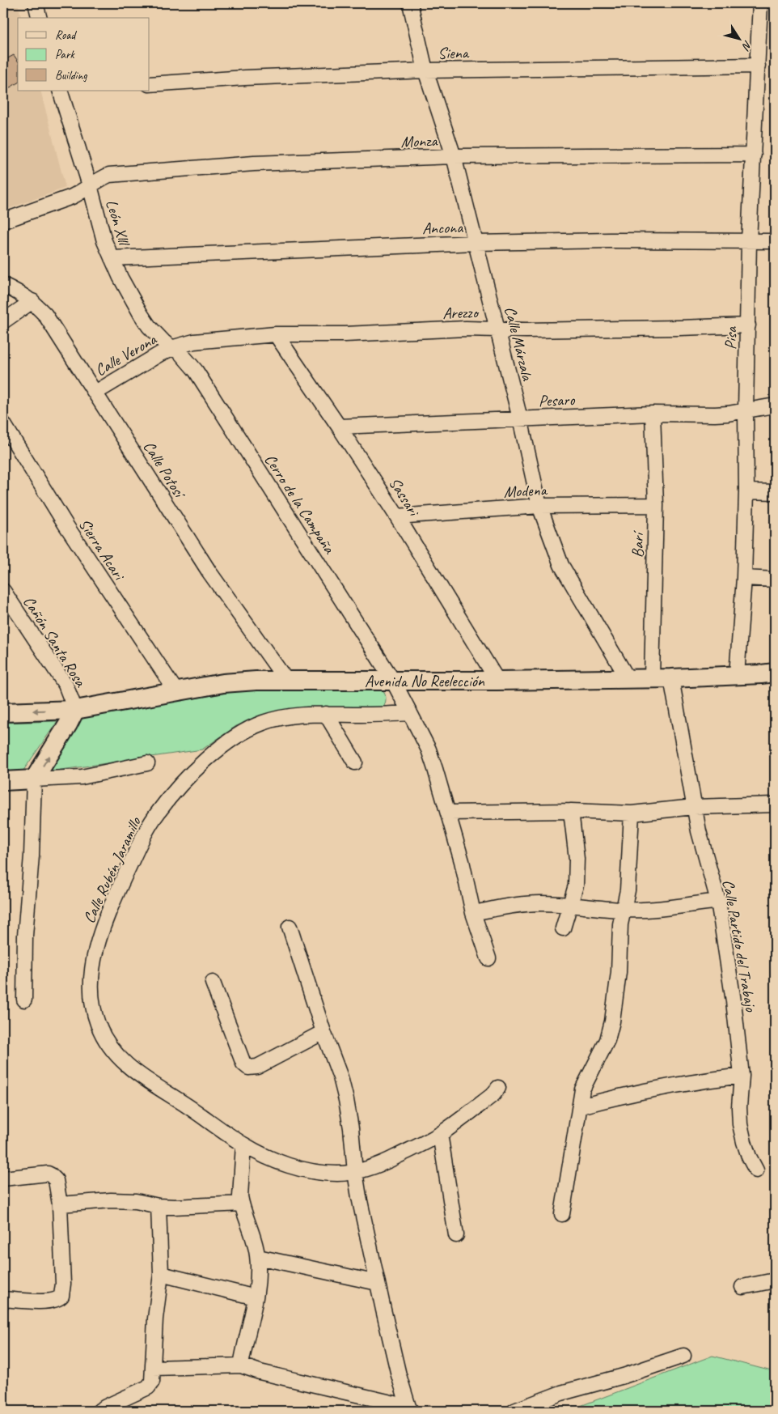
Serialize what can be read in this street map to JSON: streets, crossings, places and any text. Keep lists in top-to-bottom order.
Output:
{
  "streets": {
    "street": [
      "Siena",
      "Monza",
      "León Xlll",
      "Ancona",
      "Arezzo",
      "Pisa",
      "Calle Márzala",
      "Calle Verona",
      "Pesaro",
      "Calle Potosí",
      "Modena",
      "Sassari",
      "Cerro de la Campaña",
      "Barí",
      "Sierra Acari",
      "Cañón Santa Rosa",
      "Avenida No Reelección",
      "Calle Rubén Jaramillo",
      "Calle Partido del Trabajo"
    ]
  },
  "crossings": [
    ["Siena", "Pisa"],
    ["Siena", "Calle Márzala"],
    ["Monza", "León Xlll"],
    ["Monza", "Pisa"],
    ["Monza", "Calle Márzala"],
    ["León Xlll", "Ancona"],
    ["León Xlll", "Arezzo"],
    ["León Xlll", "Calle Verona"],
    ["León Xlll", "Cerro de la Campaña"],
    ["Ancona", "Pisa"],
    ["Ancona", "Calle Márzala"],
    ["Arezzo", "Pisa"],
    ["Arezzo", "Calle Márzala"],
    ["Arezzo", "Calle Verona"],
    ["Arezzo", "Sassari"],
    ["Arezzo", "Cerro de la Campaña"],
    ["Pisa", "Pesaro"],
    ["Pisa", "Avenida No Reelección"],
    ["Calle Márzala", "Pesaro"],
    ["Calle Márzala", "Modena"],
    ["Calle Márzala", "Avenida No Reelección"],
    ["Calle Verona", "Calle Potosí"],
    ["Calle Verona", "Cerro de la Campaña"],
    ["Pesaro", "Sassari"],
    ["Pesaro", "Barí"],
    ["Calle Potosí", "Avenida No Reelección"],
    ["Modena", "Sassari"],
    ["Modena", "Barí"],
    ["Sassari", "Avenida No Reelección"],
    ["Cerro de la Campaña", "Avenida No Reelección"],
    ["Barí", "Avenida No Reelección"],
    ["Sierra Acari", "Avenida No Reelección"],
    ["Cañón Santa Rosa", "Avenida No Reelección"],
    ["Avenida No Reelección", "Calle Partido del Trabajo"]
  ],
  "legend": ["Road", "Park", "Building"],
  "north": "bottom right"
}
